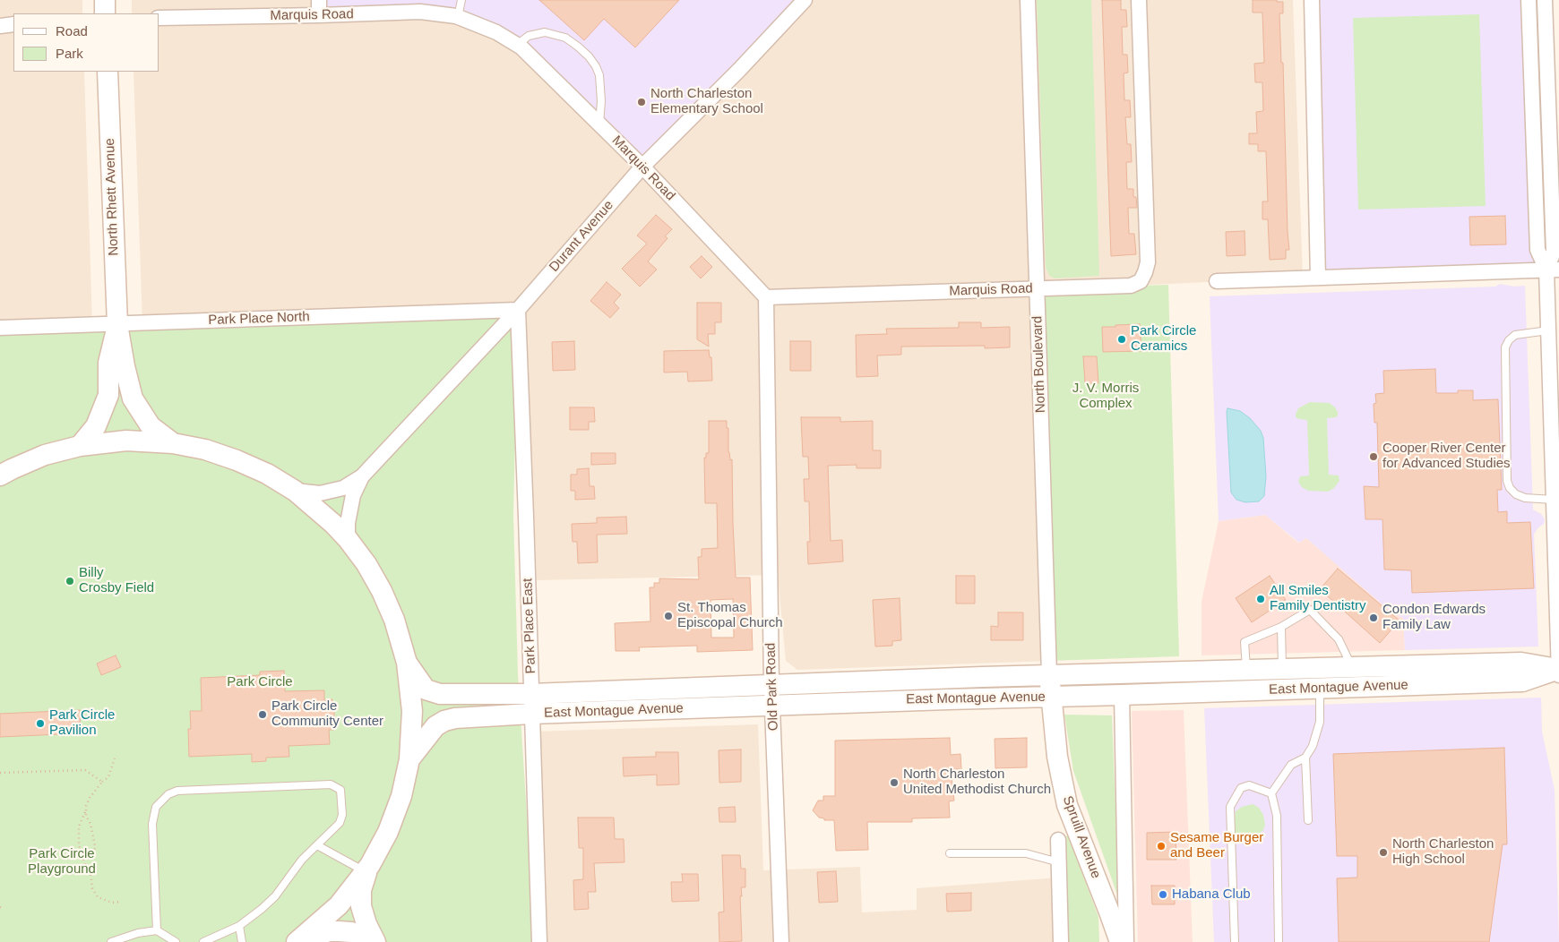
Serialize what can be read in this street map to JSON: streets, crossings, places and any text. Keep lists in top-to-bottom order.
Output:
{
  "streets": {
    "street": [
      "Marquis Road",
      "North Rhett Avenue",
      "Durant Avenue",
      "Park Place North",
      "North Boulevard",
      "Park Place East",
      "Old Park Road",
      "East Montague Avenue",
      "Spruill Avenue"
    ]
  },
  "crossings": [
    ["Marquis Road", "Durant Avenue"],
    ["Marquis Road", "North Boulevard"],
    ["Marquis Road", "Old Park Road"],
    ["North Rhett Avenue", "Park Place North"],
    ["Durant Avenue", "Park Place North"],
    ["Durant Avenue", "Park Place East"],
    ["Park Place North", "Park Place East"],
    ["North Boulevard", "East Montague Avenue"],
    ["North Boulevard", "Spruill Avenue"],
    ["Park Place East", "East Montague Avenue"],
    ["Old Park Road", "East Montague Avenue"],
    ["East Montague Avenue", "Spruill Avenue"]
  ],
  "parks": ["J. V. Morris Complex", "Park Circle", "Park Circle Playground"],
  "places": [
    "North Charleston Elementary School",
    "Park Circle Ceramics",
    "Cooper River Center for Advanced Studies",
    "Billy Crosby Field",
    "All Smiles Family Dentistry",
    "St. Thomas Episcopal Church",
    "Condon Edwards Family Law",
    "Park Circle Community Center",
    "Park Circle Pavilion",
    "North Charleston United Methodist Church",
    "Sesame Burger and Beer",
    "North Charleston High School",
    "Habana Club"
  ],
  "legend": ["Road", "Park"]
}
